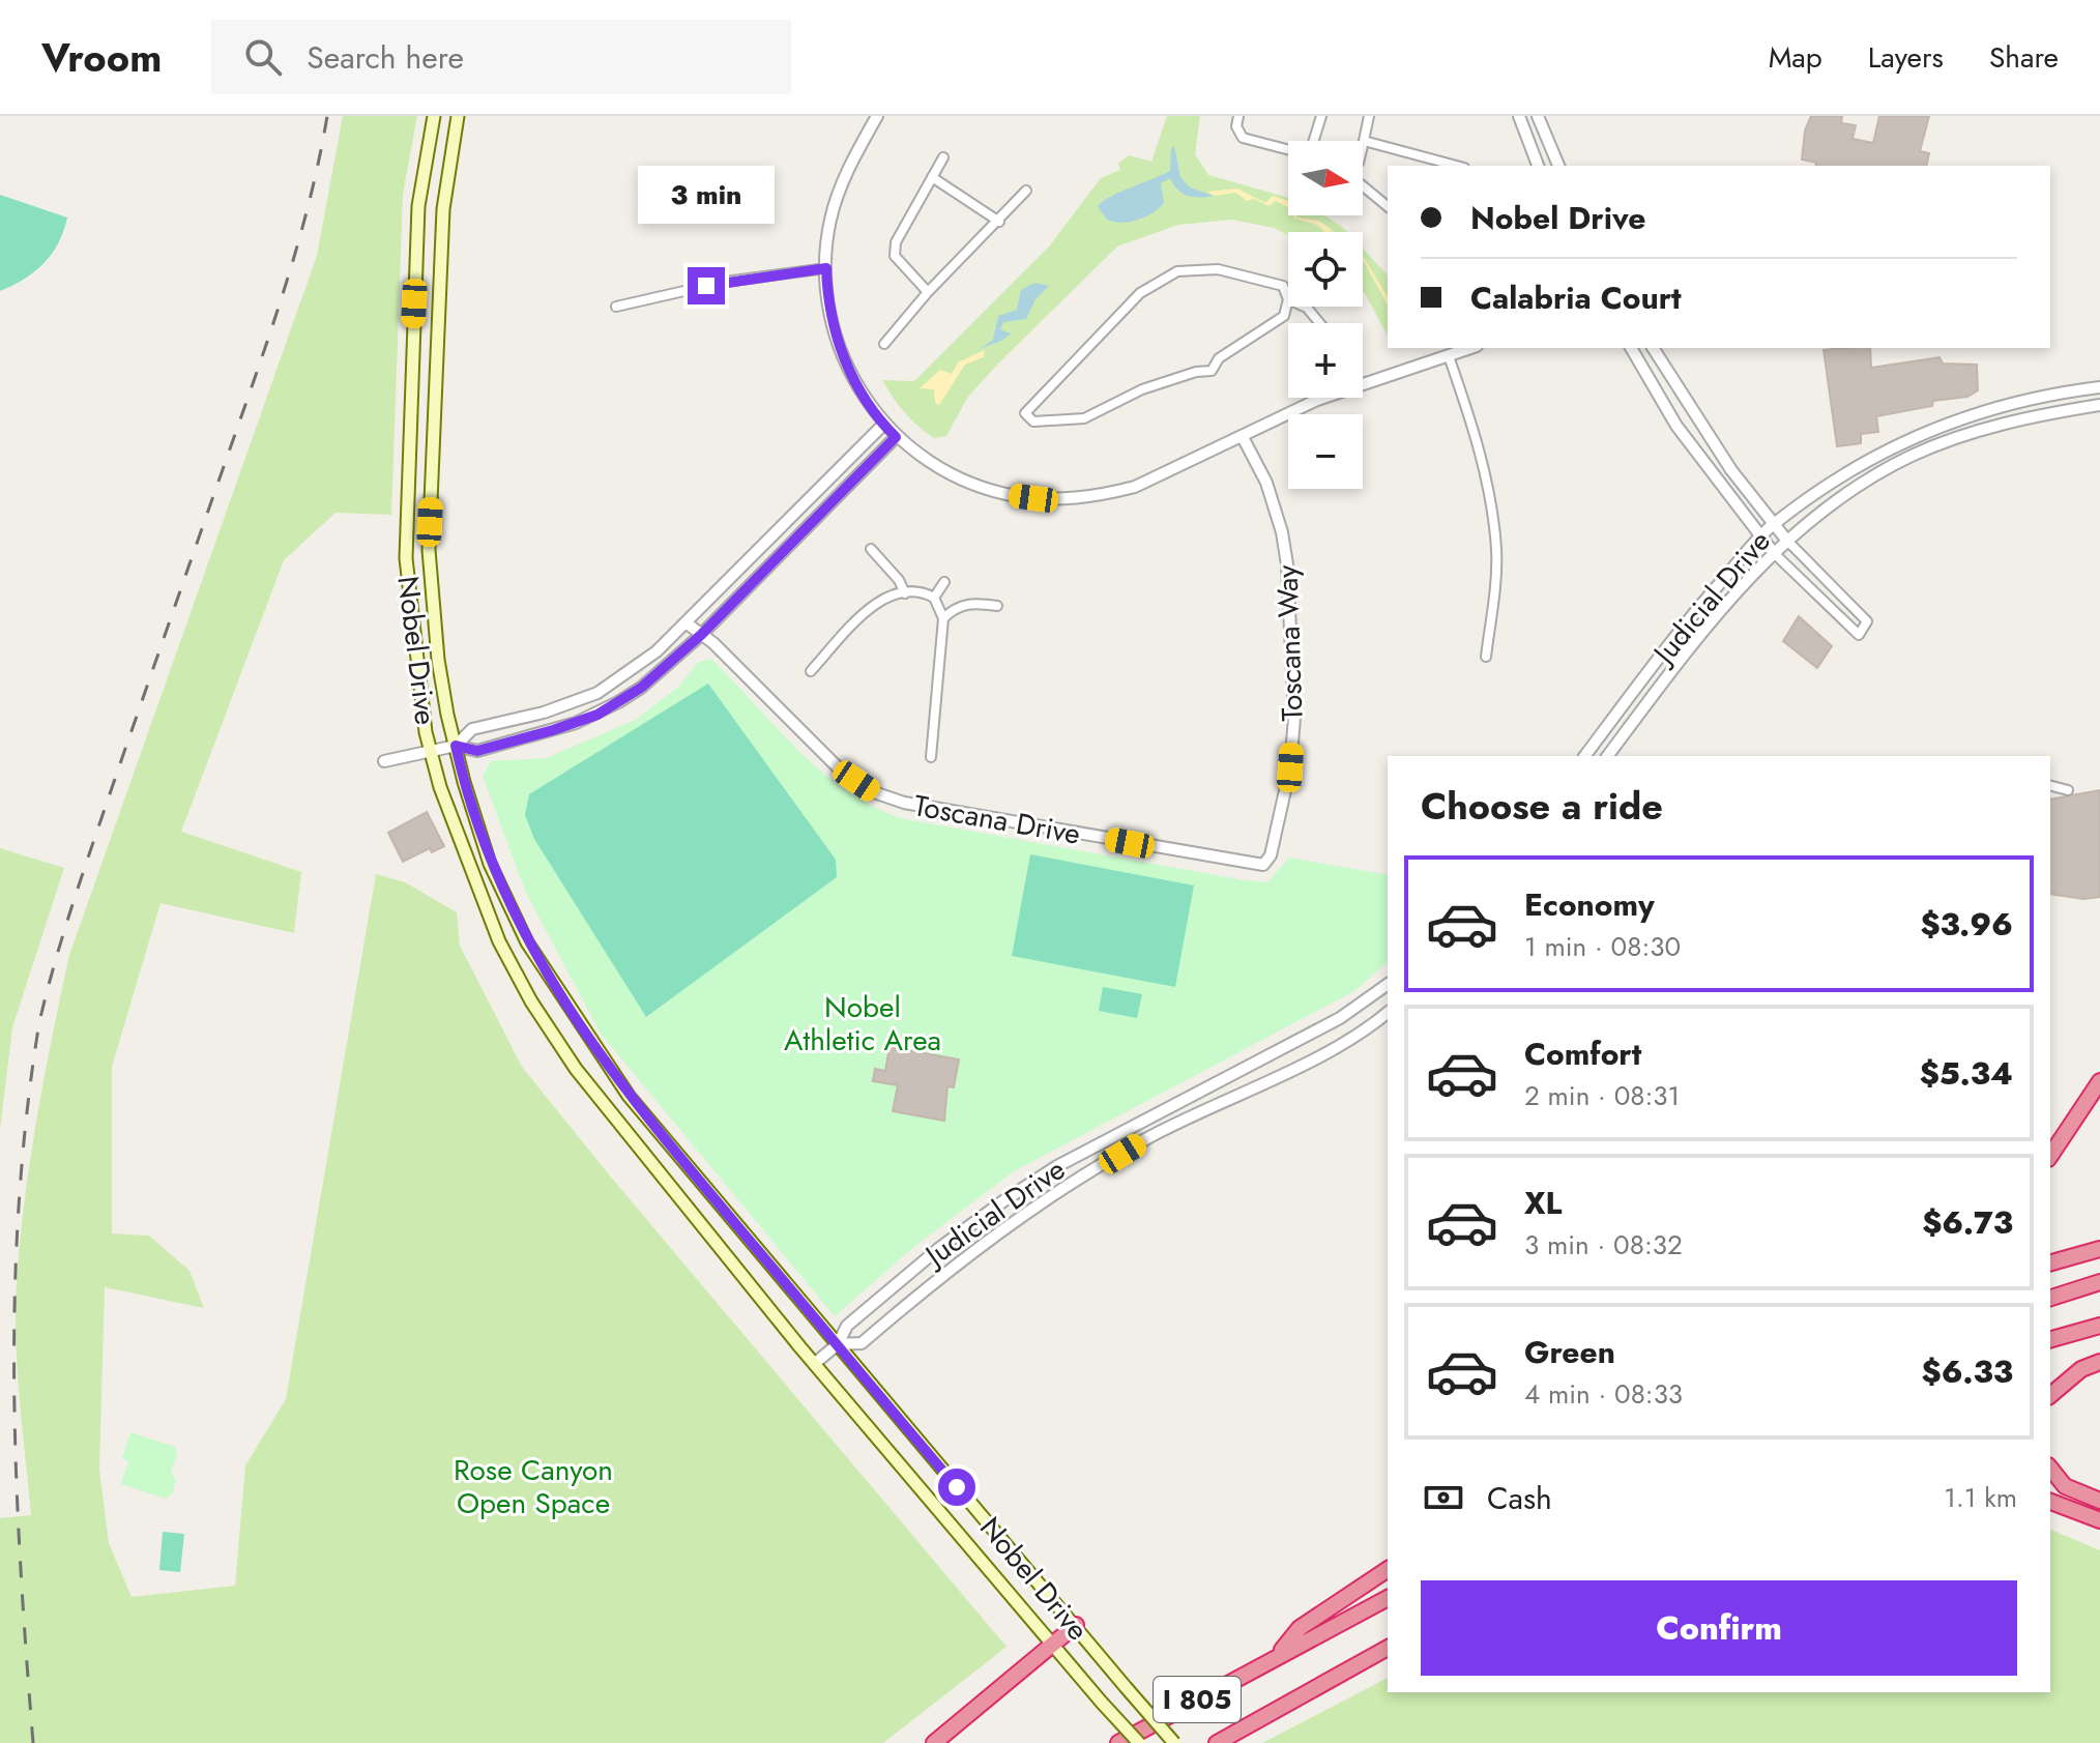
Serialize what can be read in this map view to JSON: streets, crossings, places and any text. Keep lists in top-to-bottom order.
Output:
{
  "streets": {
    "highway": ["I 805"],
    "main road": ["Nobel Drive"],
    "street": ["Judicial Drive", "Toscana Way", "Toscana Drive"]
  },
  "crossings": [
    ["Judicial Drive", "Nobel Drive"],
    ["Toscana Way", "Toscana Drive"]
  ],
  "parks": ["Nobel Athletic Area", "Rose Canyon Open Space"],
  "north": "right",
  "page": {
    "header": "Vroom",
    "search": "Search here",
    "nav": ["Map", "Layers", "Share"],
    "map_buttons": ["+", "−"],
    "bubble": "3 min",
    "banner": ["Nobel Drive", "Calabria Court"],
    "heading": "Choose a ride",
    "list": [
      {
        "name": "Economy",
        "note": "1 min · 08:30",
        "value": "$3.96"
      },
      {
        "name": "Comfort",
        "note": "2 min · 08:31",
        "value": "$5.34"
      },
      {
        "name": "XL",
        "note": "3 min · 08:32",
        "value": "$6.73"
      },
      {
        "name": "Green",
        "note": "4 min · 08:33",
        "value": "$6.33"
      }
    ],
    "pay": ["Cash", "1.1 km"],
    "buttons": "Confirm"
  }
}
